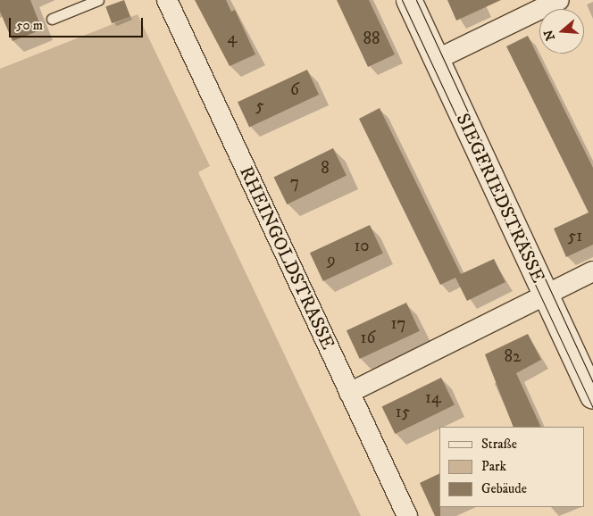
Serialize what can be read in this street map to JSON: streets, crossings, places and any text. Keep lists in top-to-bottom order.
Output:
{
  "streets": {
    "street": ["SIEGFRIEDSTRASSE", "RHEINGOLDSTRASSE"]
  },
  "house_numbers": [
    "4",
    "88",
    "6",
    "5",
    "8",
    "7",
    "51",
    "10",
    "9",
    "17",
    "16",
    "82",
    "14",
    "15"
  ],
  "legend": ["Straße", "Park", "Gebäude"],
  "scale_bar": "50 m",
  "north": "left"
}
